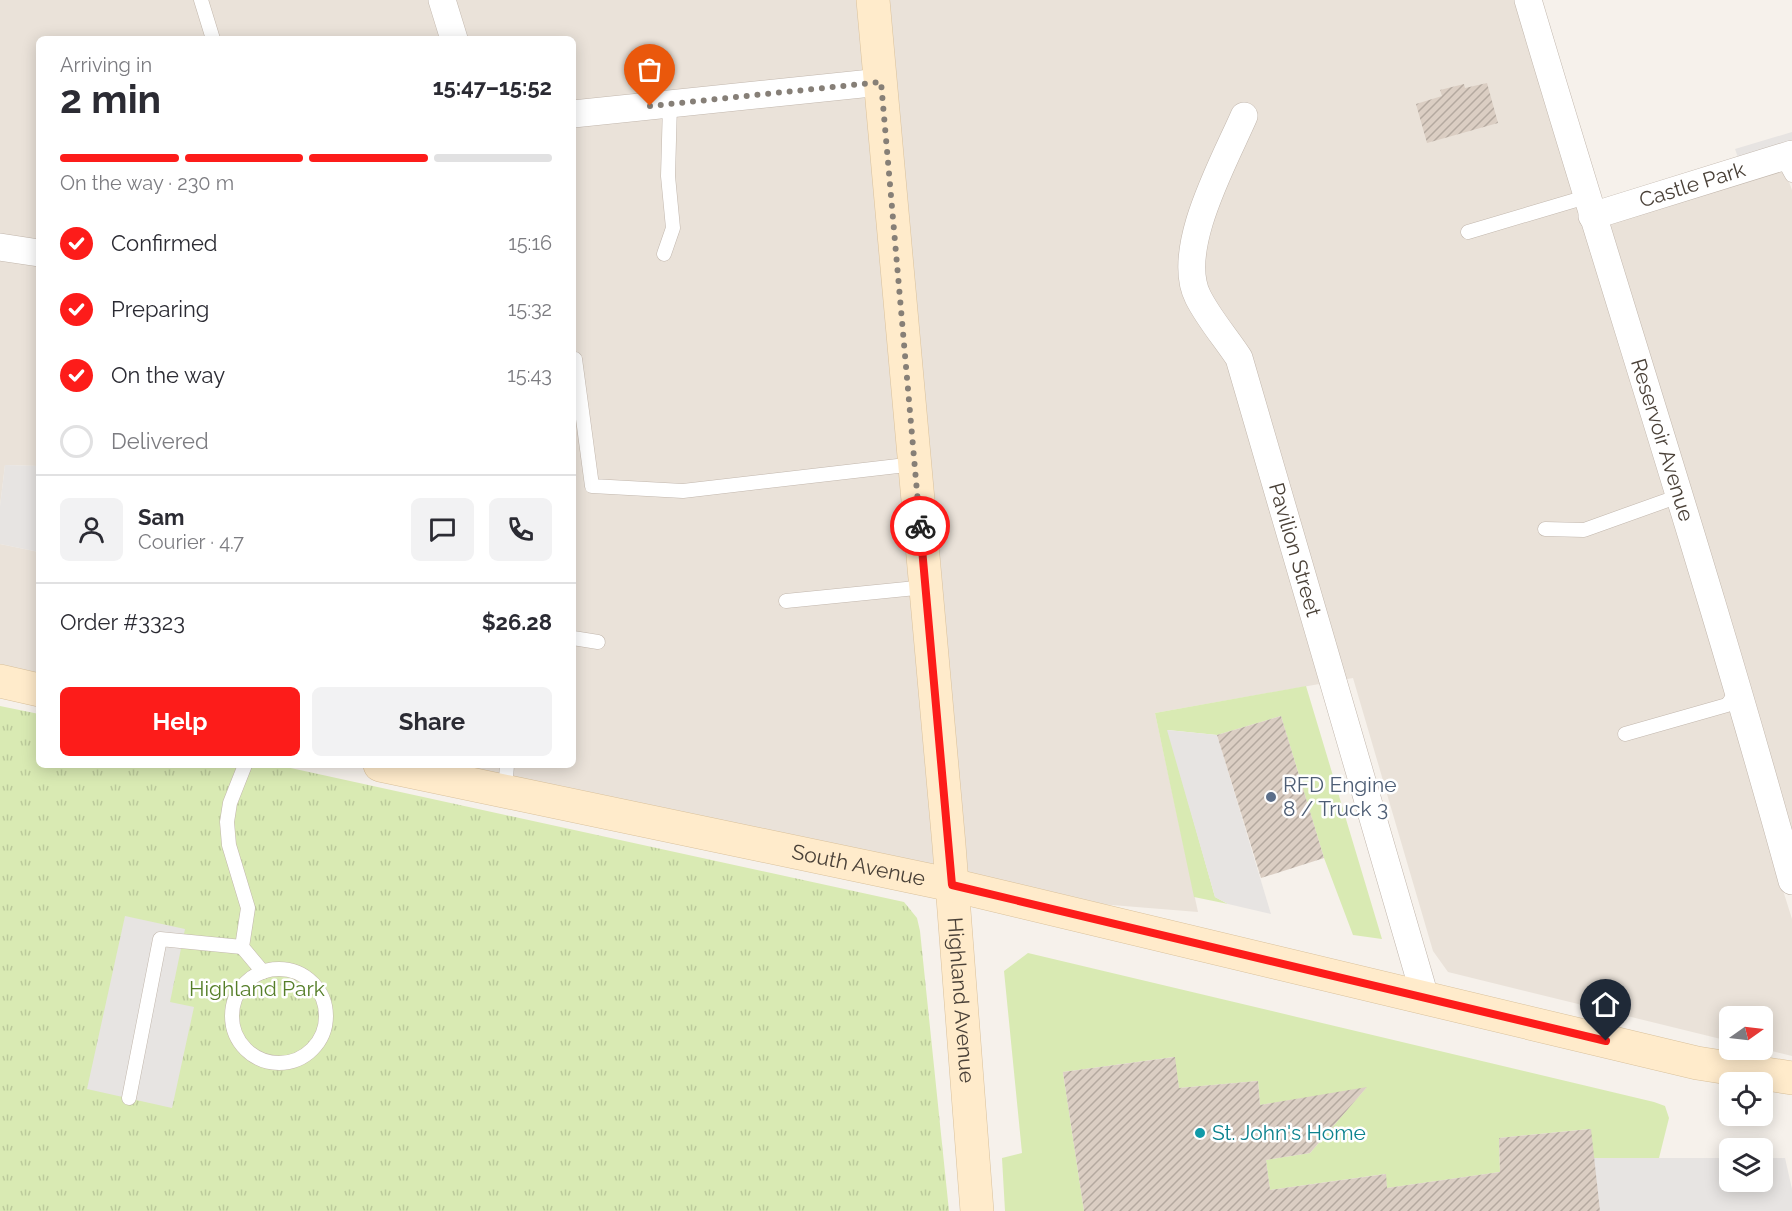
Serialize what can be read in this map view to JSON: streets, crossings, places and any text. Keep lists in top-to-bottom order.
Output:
{
  "streets": {
    "main road": ["South Avenue", "Highland Avenue"],
    "street": ["Castle Park", "Reservoir Avenue", "Pavilion Street"]
  },
  "crossings": [
    ["Castle Park", "Reservoir Avenue"],
    ["Pavilion Street", "South Avenue"],
    ["South Avenue", "Highland Avenue"]
  ],
  "parks": ["Highland Park"],
  "places": ["RFD Engine 8 / Truck 3", "St. John's Home"],
  "north": "right",
  "page": {
    "heading": ["2 min", "Arriving in", "15:47–15:52"],
    "panel": [
      "Sam",
      "Courier · 4.7",
      "Order #3323",
      "$26.28"
    ],
    "bar": "On the way · 230 m",
    "list": [
      ["Confirmed", "15:16"],
      ["Preparing", "15:32"],
      ["On the way", "15:43"],
      "Delivered"
    ],
    "buttons": ["Help", "Share"]
  }
}
